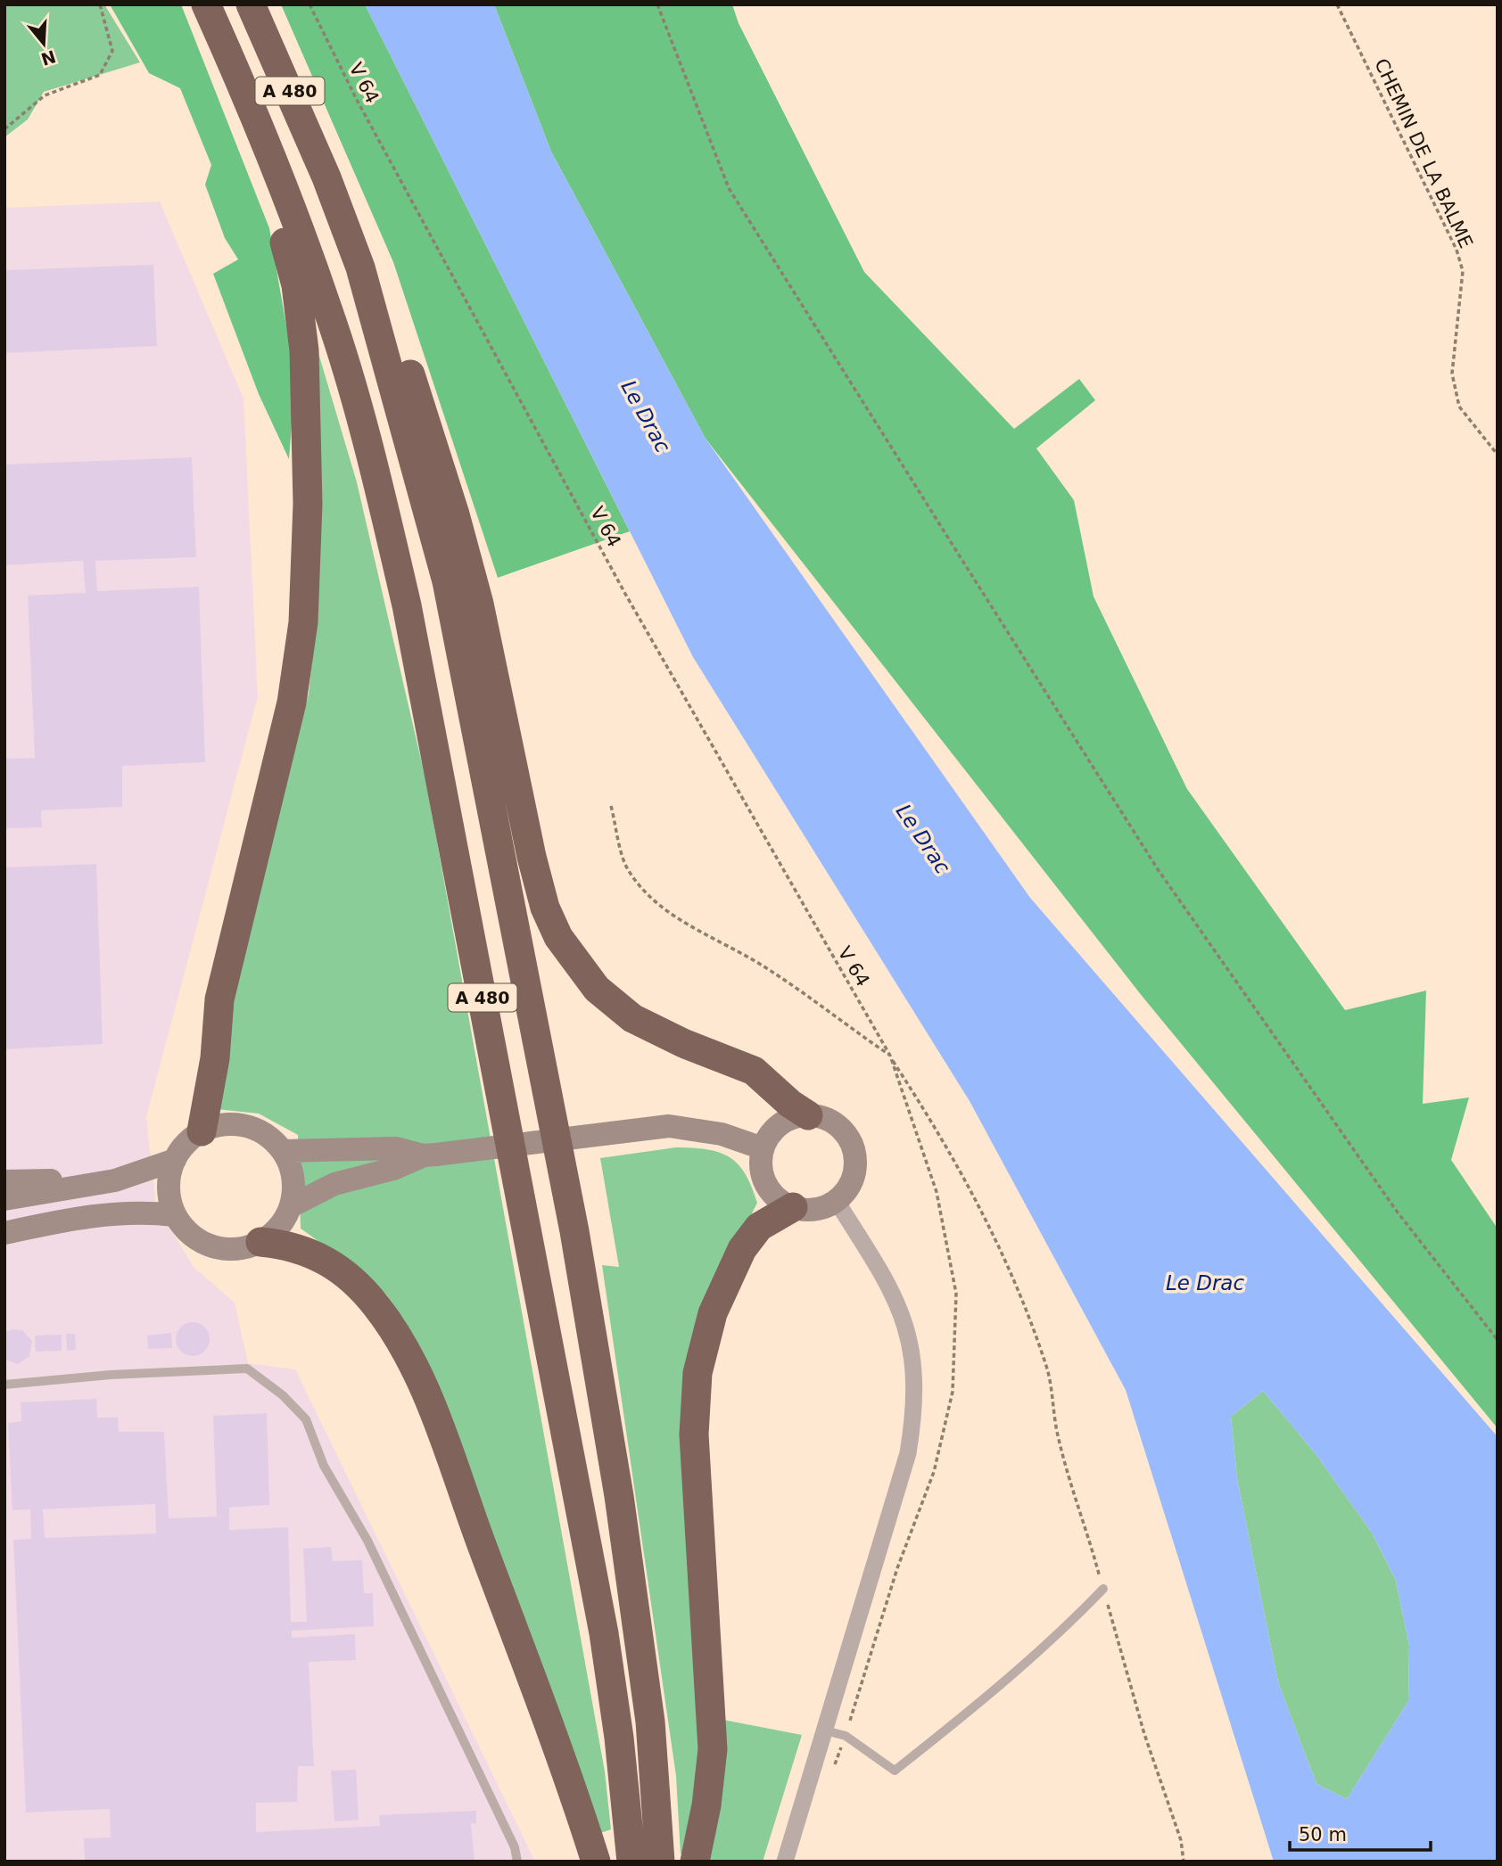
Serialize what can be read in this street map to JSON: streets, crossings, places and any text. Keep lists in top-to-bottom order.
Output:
{
  "streets": {
    "highway": ["A 480"],
    "path": ["V 64", "CHEMIN DE LA BALME"]
  },
  "water": ["Le Drac"],
  "scale_bar": "50 m",
  "north": "bottom"
}
